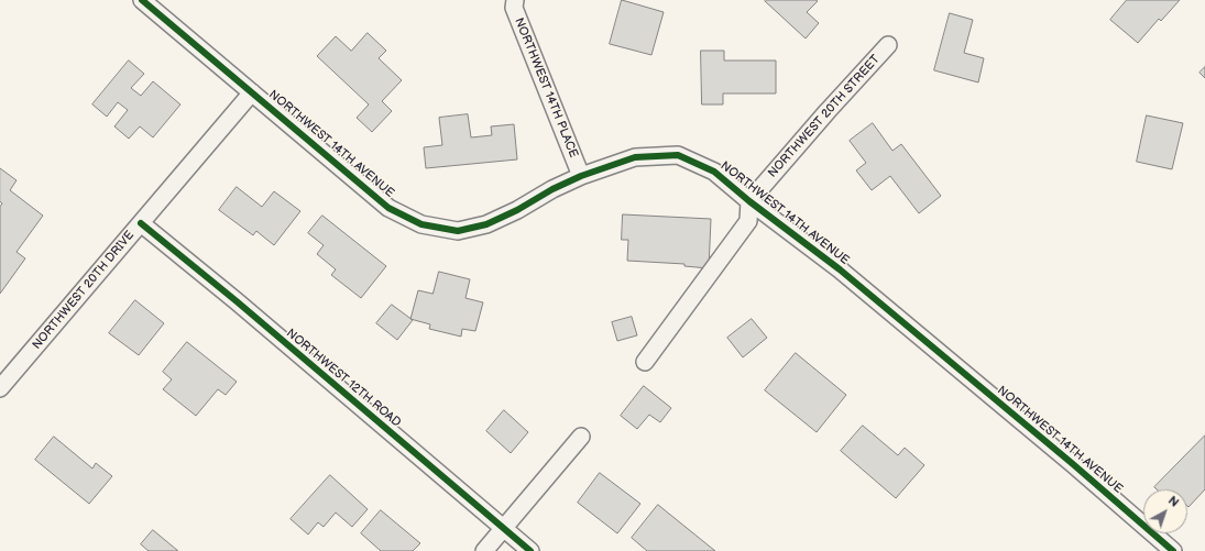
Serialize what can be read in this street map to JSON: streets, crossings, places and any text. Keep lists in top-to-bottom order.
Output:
{
  "streets": {
    "street": [
      "NORTHWEST 14TH PLACE",
      "NORTHWEST 20TH STREET",
      "NORTHWEST 14TH AVENUE",
      "NORTHWEST 20TH DRIVE",
      "NORTHWEST 12TH ROAD"
    ]
  },
  "crossings": [
    ["NORTHWEST 14TH PLACE", "NORTHWEST 14TH AVENUE"],
    ["NORTHWEST 20TH STREET", "NORTHWEST 14TH AVENUE"],
    ["NORTHWEST 14TH AVENUE", "NORTHWEST 20TH DRIVE"],
    ["NORTHWEST 20TH DRIVE", "NORTHWEST 12TH ROAD"]
  ],
  "north": "top right"
}
